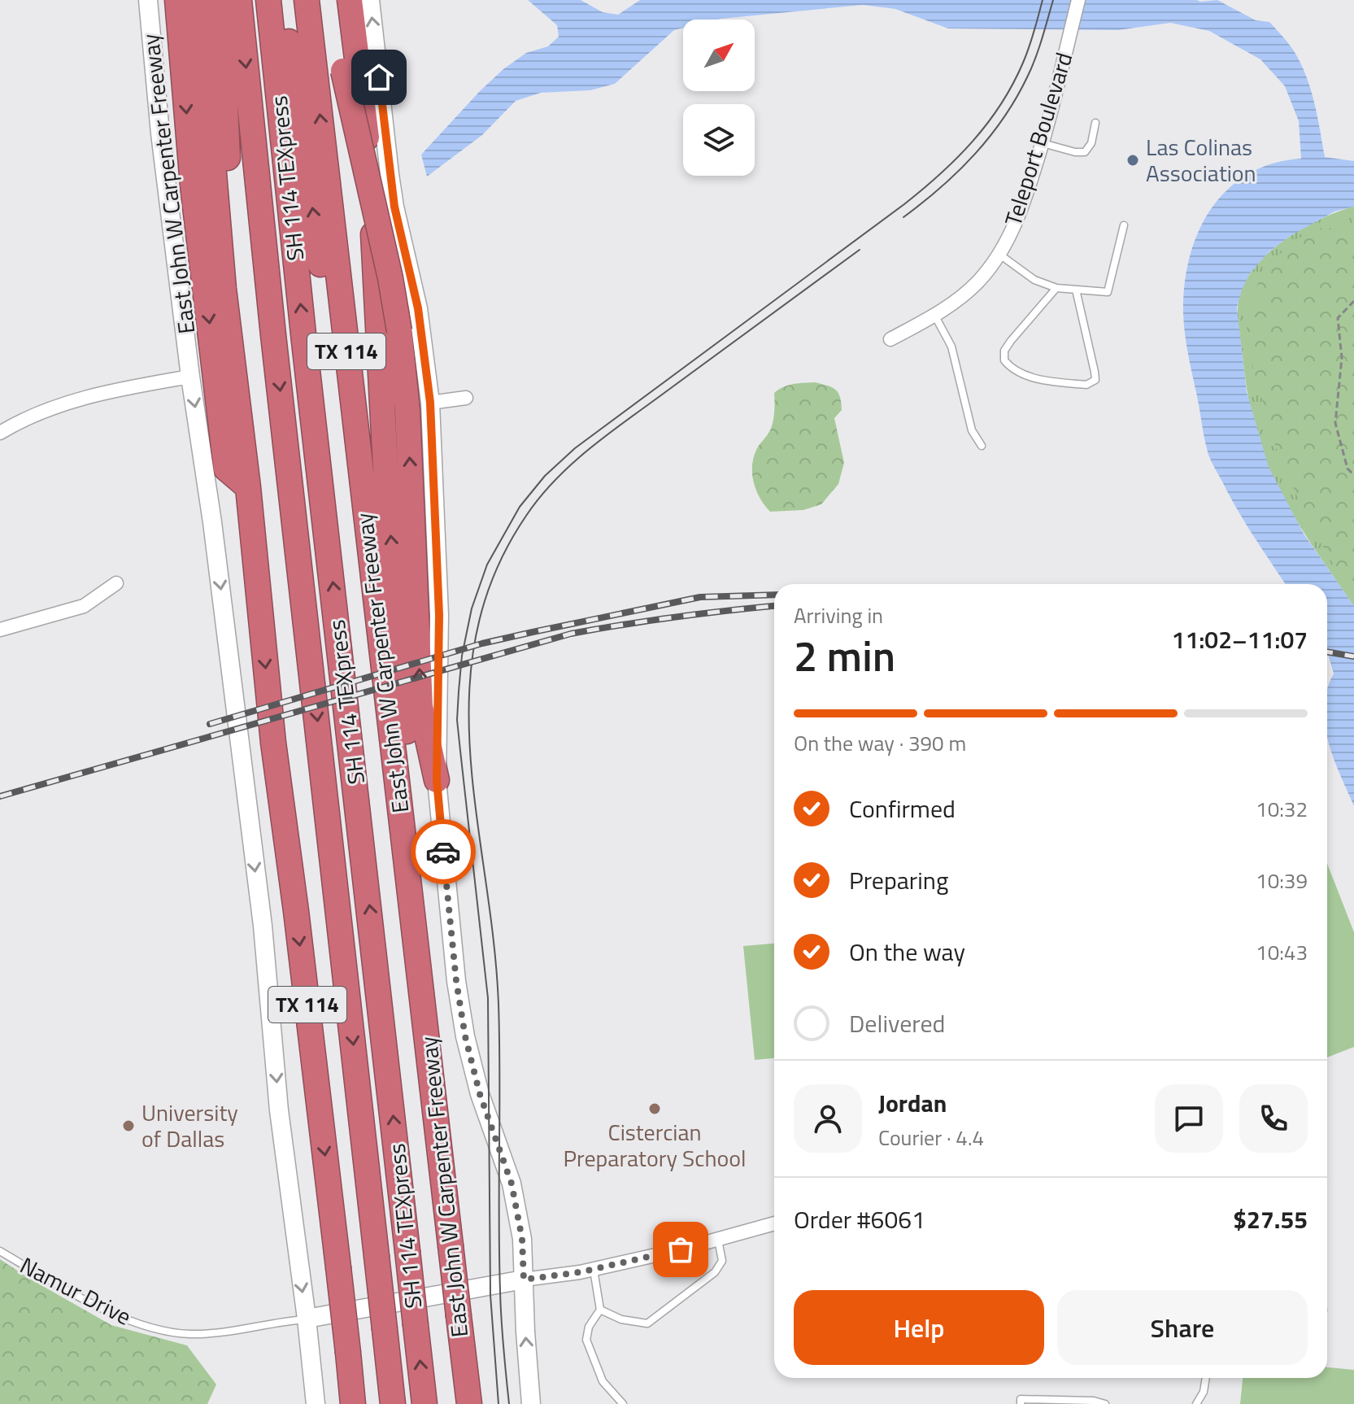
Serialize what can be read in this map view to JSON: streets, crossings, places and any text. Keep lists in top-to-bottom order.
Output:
{
  "streets": {
    "highway": ["SH 114 TEXpress", "East John W Carpenter Freeway", "TX 114"],
    "street": ["Teleport Boulevard"],
    "lane": ["Namur Drive"]
  },
  "crossings": [
    ["East John W Carpenter Freeway", "Namur Drive"]
  ],
  "places": ["Las Colinas Association", "Cistercian Preparatory School", "University of Dallas"],
  "north": "top right",
  "page": {
    "heading": ["2 min", "Arriving in", "11:02–11:07"],
    "panel": [
      "Jordan",
      "Courier · 4.4",
      "Order #6061",
      "$27.55"
    ],
    "bar": "On the way · 390 m",
    "list": [
      ["Confirmed", "10:32"],
      ["Preparing", "10:39"],
      ["On the way", "10:43"],
      "Delivered"
    ],
    "buttons": ["Help", "Share"]
  }
}
